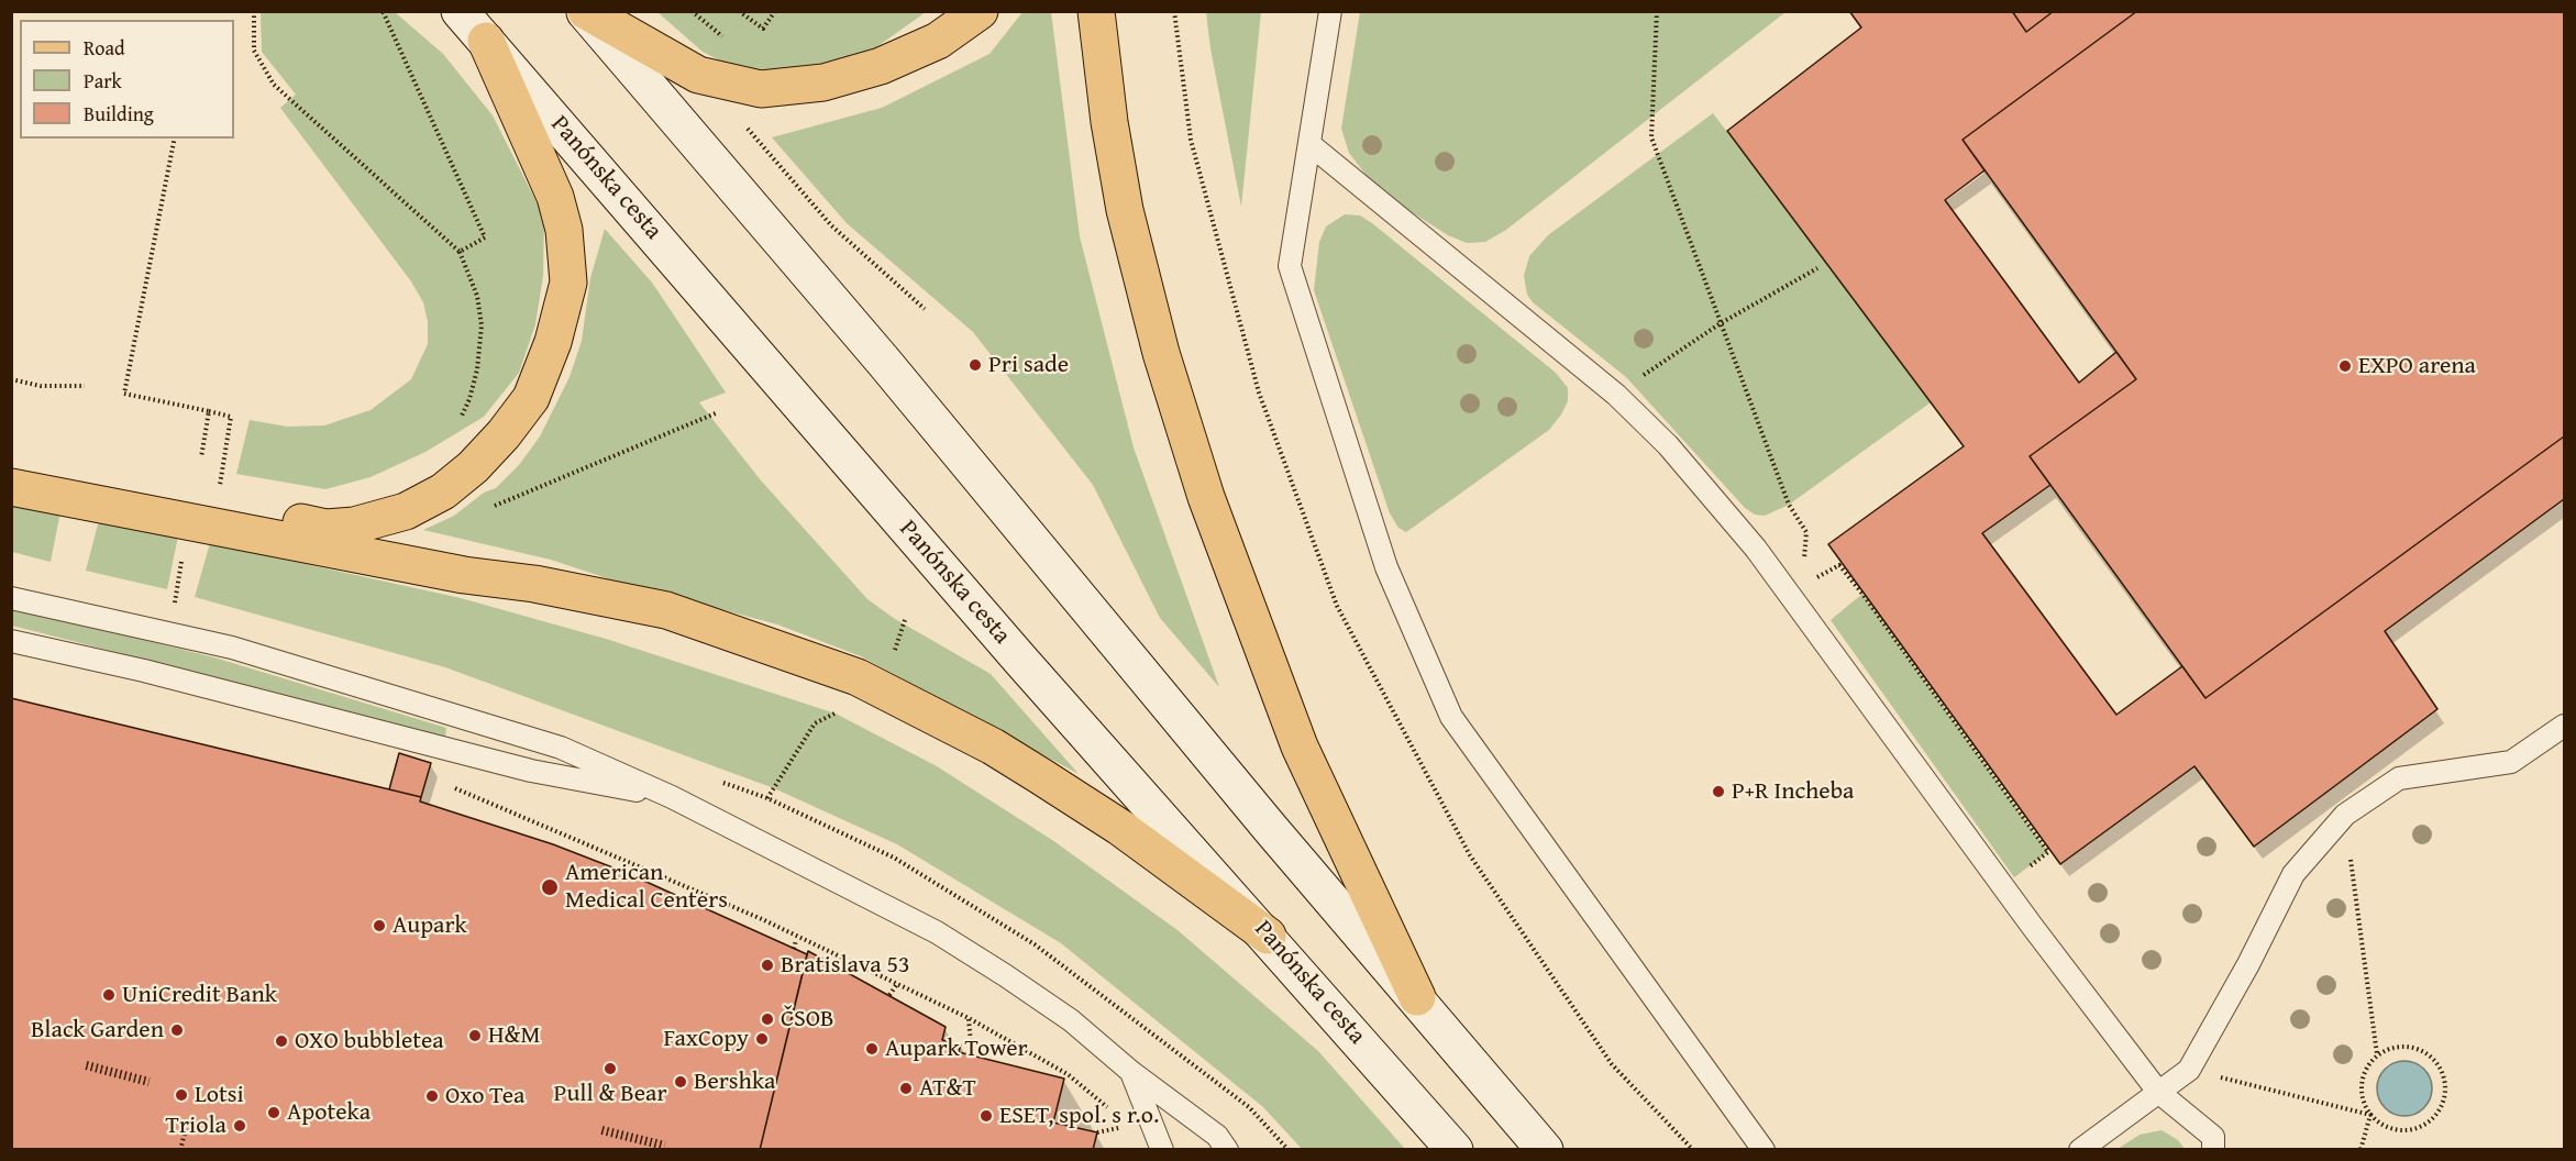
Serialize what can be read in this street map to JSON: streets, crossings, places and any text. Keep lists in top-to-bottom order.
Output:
{
  "streets": {
    "main road": ["Panónska cesta"]
  },
  "places": [
    "Pri sade",
    "EXPO arena",
    "P+R Incheba",
    "American Medical Centers",
    "Aupark",
    "Bratislava 53",
    "UniCredit Bank",
    "ČSOB",
    "Black Garden",
    "H&M",
    "FaxCopy",
    "OXO bubbletea",
    "Aupark Tower",
    "Pull & Bear",
    "Bershka",
    "AT&T",
    "Lotsi",
    "Oxo Tea",
    "Apoteka",
    "ESET, spol. s r.o.",
    "Triola"
  ],
  "legend": ["Road", "Park", "Building"]
}
